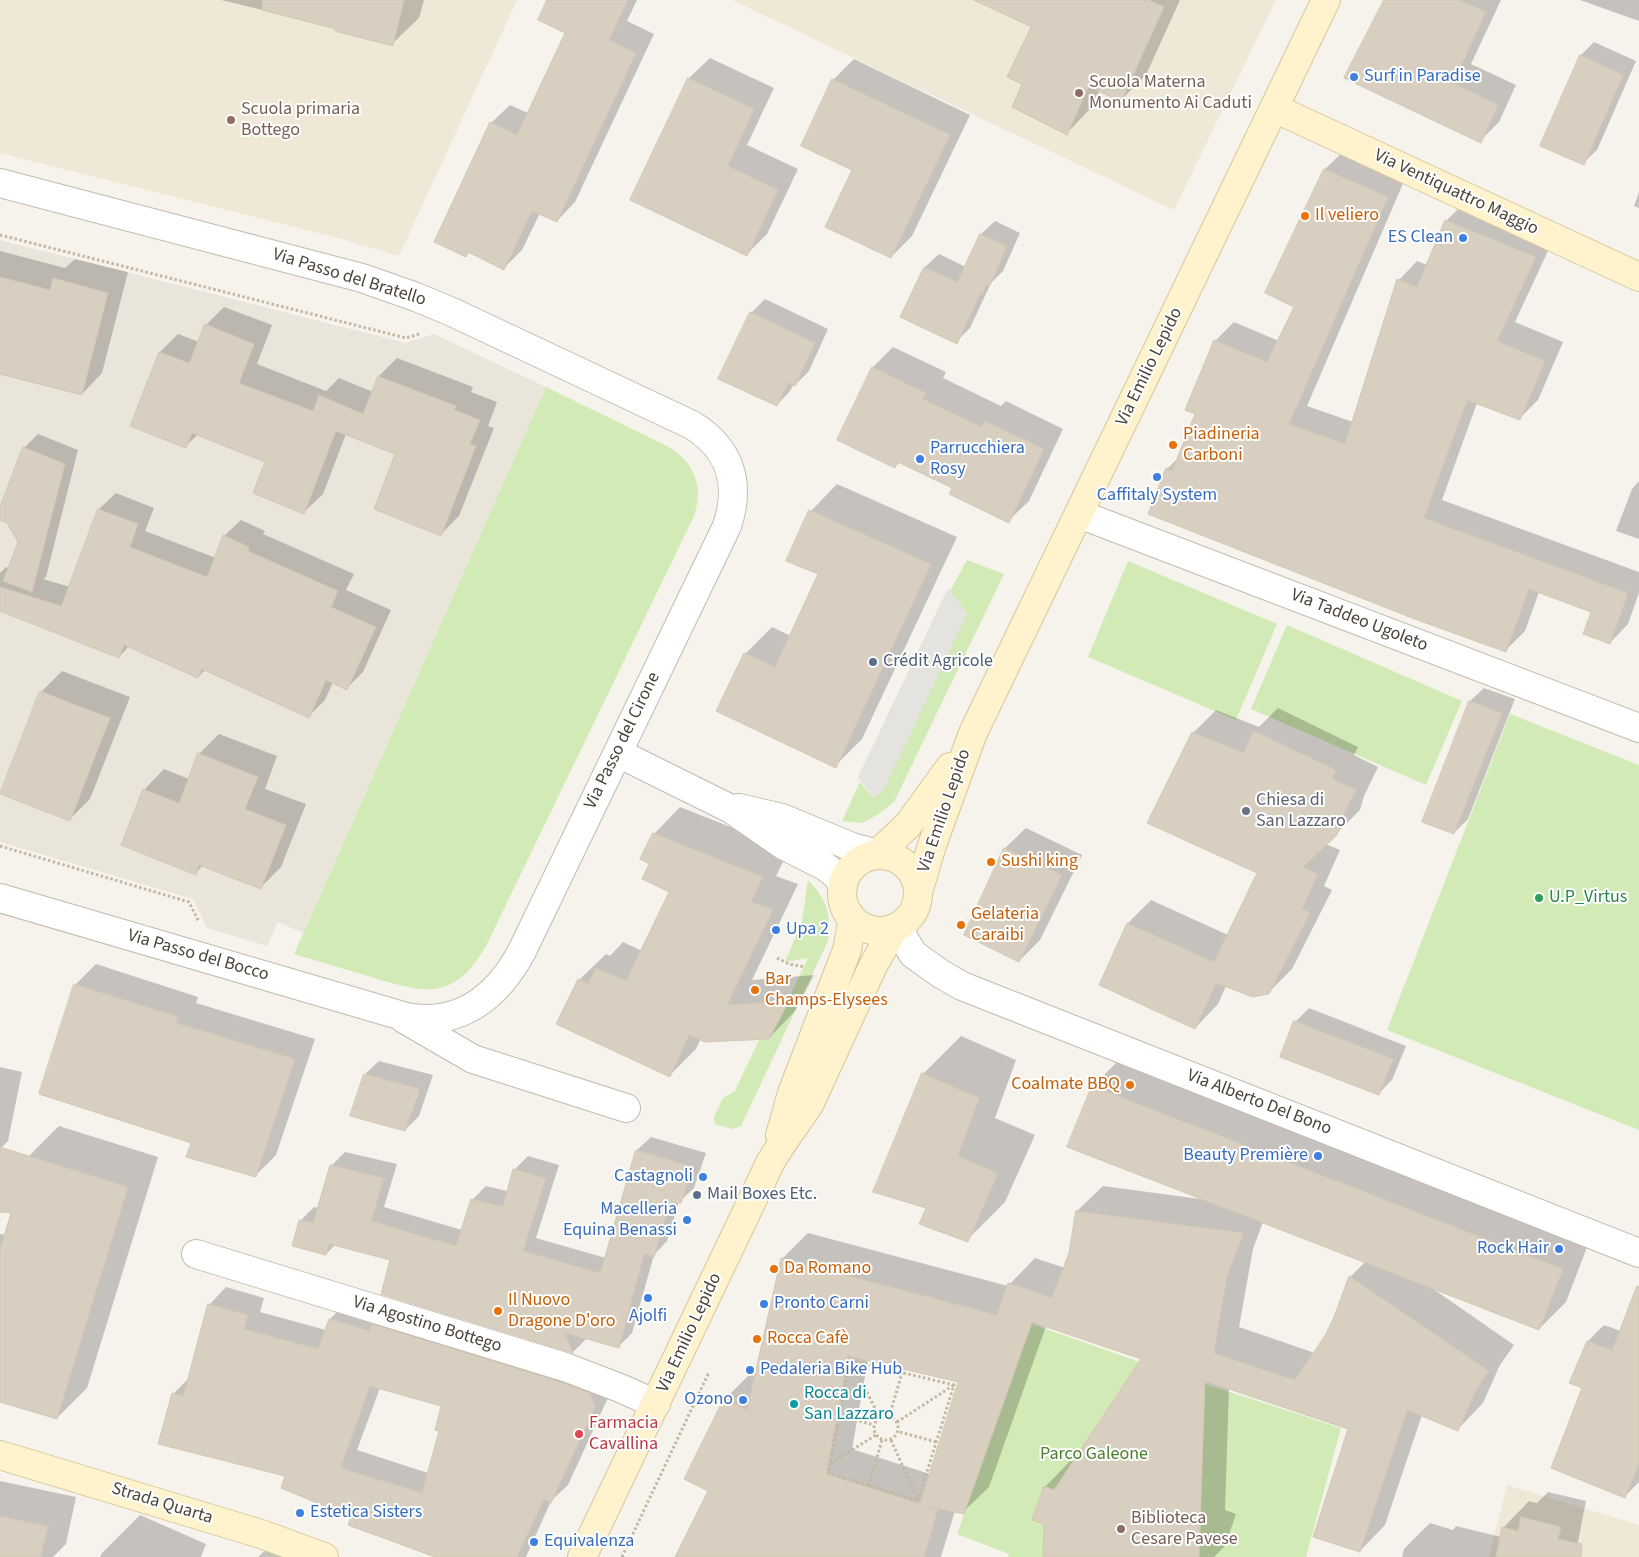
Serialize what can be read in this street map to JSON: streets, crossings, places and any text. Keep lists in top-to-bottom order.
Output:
{
  "streets": {
    "main road": ["Via Ventiquattro Maggio", "Via Emilio Lepido", "Strada Quarta"],
    "street": [
      "Via Passo del Bratello",
      "Via Taddeo Ugoleto",
      "Via Passo del Cirone",
      "Via Passo del Bocco",
      "Via Alberto Del Bono",
      "Via Agostino Bottego"
    ]
  },
  "crossings": [
    ["Via Ventiquattro Maggio", "Via Emilio Lepido"],
    ["Via Passo del Bratello", "Via Passo del Cirone"],
    ["Via Emilio Lepido", "Via Taddeo Ugoleto"],
    ["Via Emilio Lepido", "Via Alberto Del Bono"],
    ["Via Emilio Lepido", "Via Agostino Bottego"],
    ["Via Passo del Cirone", "Via Passo del Bocco"]
  ],
  "parks": ["Parco Galeone"],
  "places": [
    "Surf in Paradise",
    "Scuola Materna Monumento Ai Caduti",
    "Scuola primaria Bottego",
    "Il veliero",
    "ES Clean",
    "Piadineria Carboni",
    "Parrucchiera Rosy",
    "Caffitaly System",
    "Crédit Agricole",
    "Chiesa di San Lazzaro",
    "Sushi king",
    "U.P_Virtus",
    "Gelateria Caraibi",
    "Upa 2",
    "Bar Champs-Elysees",
    "Coalmate BBQ",
    "Beauty Première",
    "Castagnoli",
    "Mail Boxes Etc.",
    "Macelleria Equina Benassi",
    "Rock Hair",
    "Da Romano",
    "Ajolfi",
    "Pronto Carni",
    "Il Nuovo Dragone D'oro",
    "Rocca Cafè",
    "Pedaleria Bike Hub",
    "Ozono",
    "Rocca di San Lazzaro",
    "Farmacia Cavallina",
    "Estetica Sisters",
    "Biblioteca Cesare Pavese",
    "Equivalenza"
  ]
}
